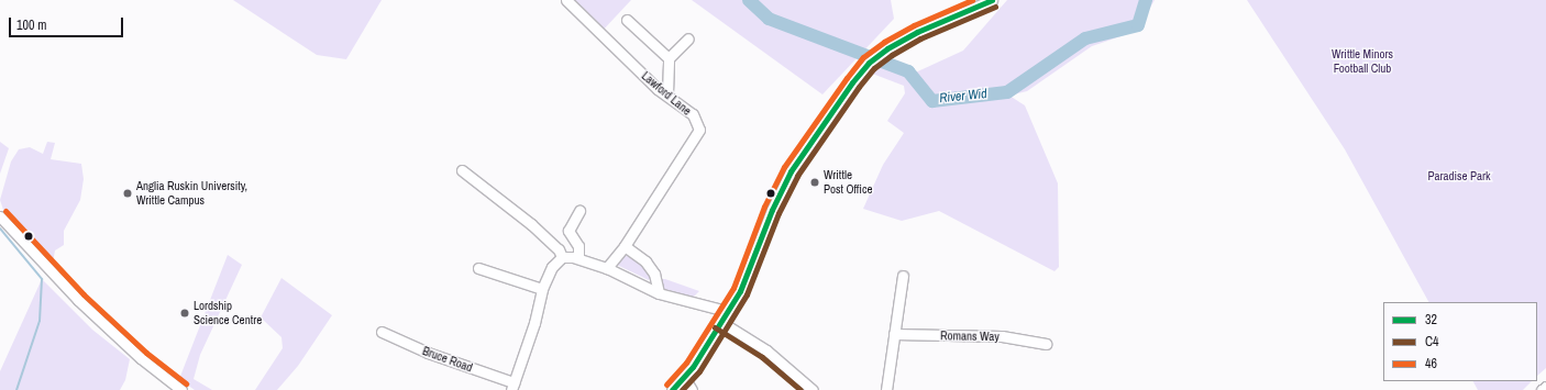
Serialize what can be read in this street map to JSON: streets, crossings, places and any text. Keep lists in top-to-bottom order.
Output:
{
  "streets": {
    "street": ["Lawford Lane", "Romans Way", "Bruce Road"]
  },
  "water": ["River Wid"],
  "parks": ["Writtle Minors Football Club", "Paradise Park"],
  "places": ["Writtle Post Office", "Anglia Ruskin University, Writtle Campus", "Lordship Science Centre"],
  "lines": ["transit line 32", "transit line 46", "transit line C4"],
  "legend": ["32", "C4", "46"],
  "scale_bar": "100 m"
}
